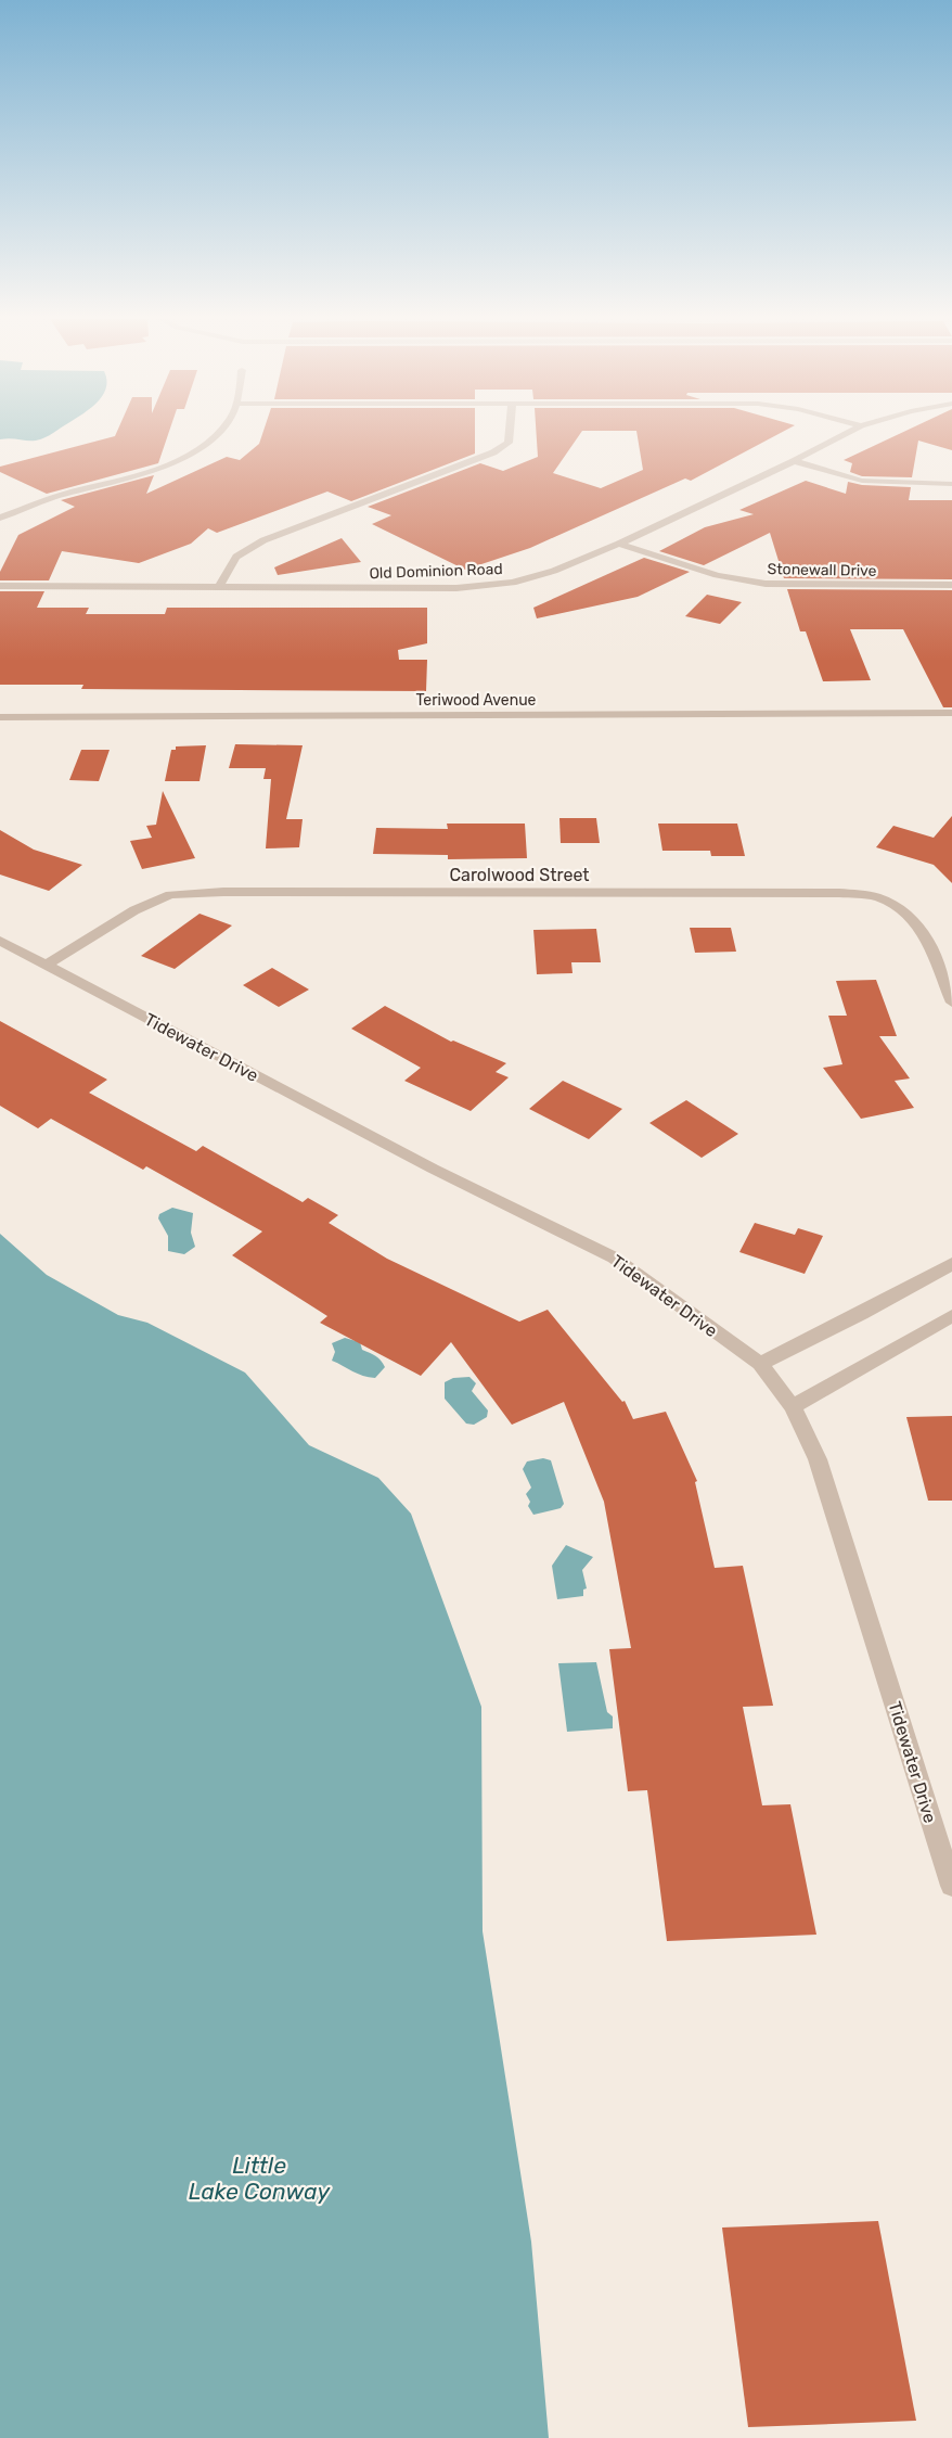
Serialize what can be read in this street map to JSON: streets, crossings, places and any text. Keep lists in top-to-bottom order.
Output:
{
  "streets": {
    "street": [
      "Stonewall Drive",
      "Old Dominion Road",
      "Teriwood Avenue",
      "Carolwood Street",
      "Tidewater Drive"
    ]
  },
  "crossings": [
    ["Stonewall Drive", "Old Dominion Road"],
    ["Carolwood Street", "Tidewater Drive"]
  ],
  "water": ["Little Lake Conway"]
}
